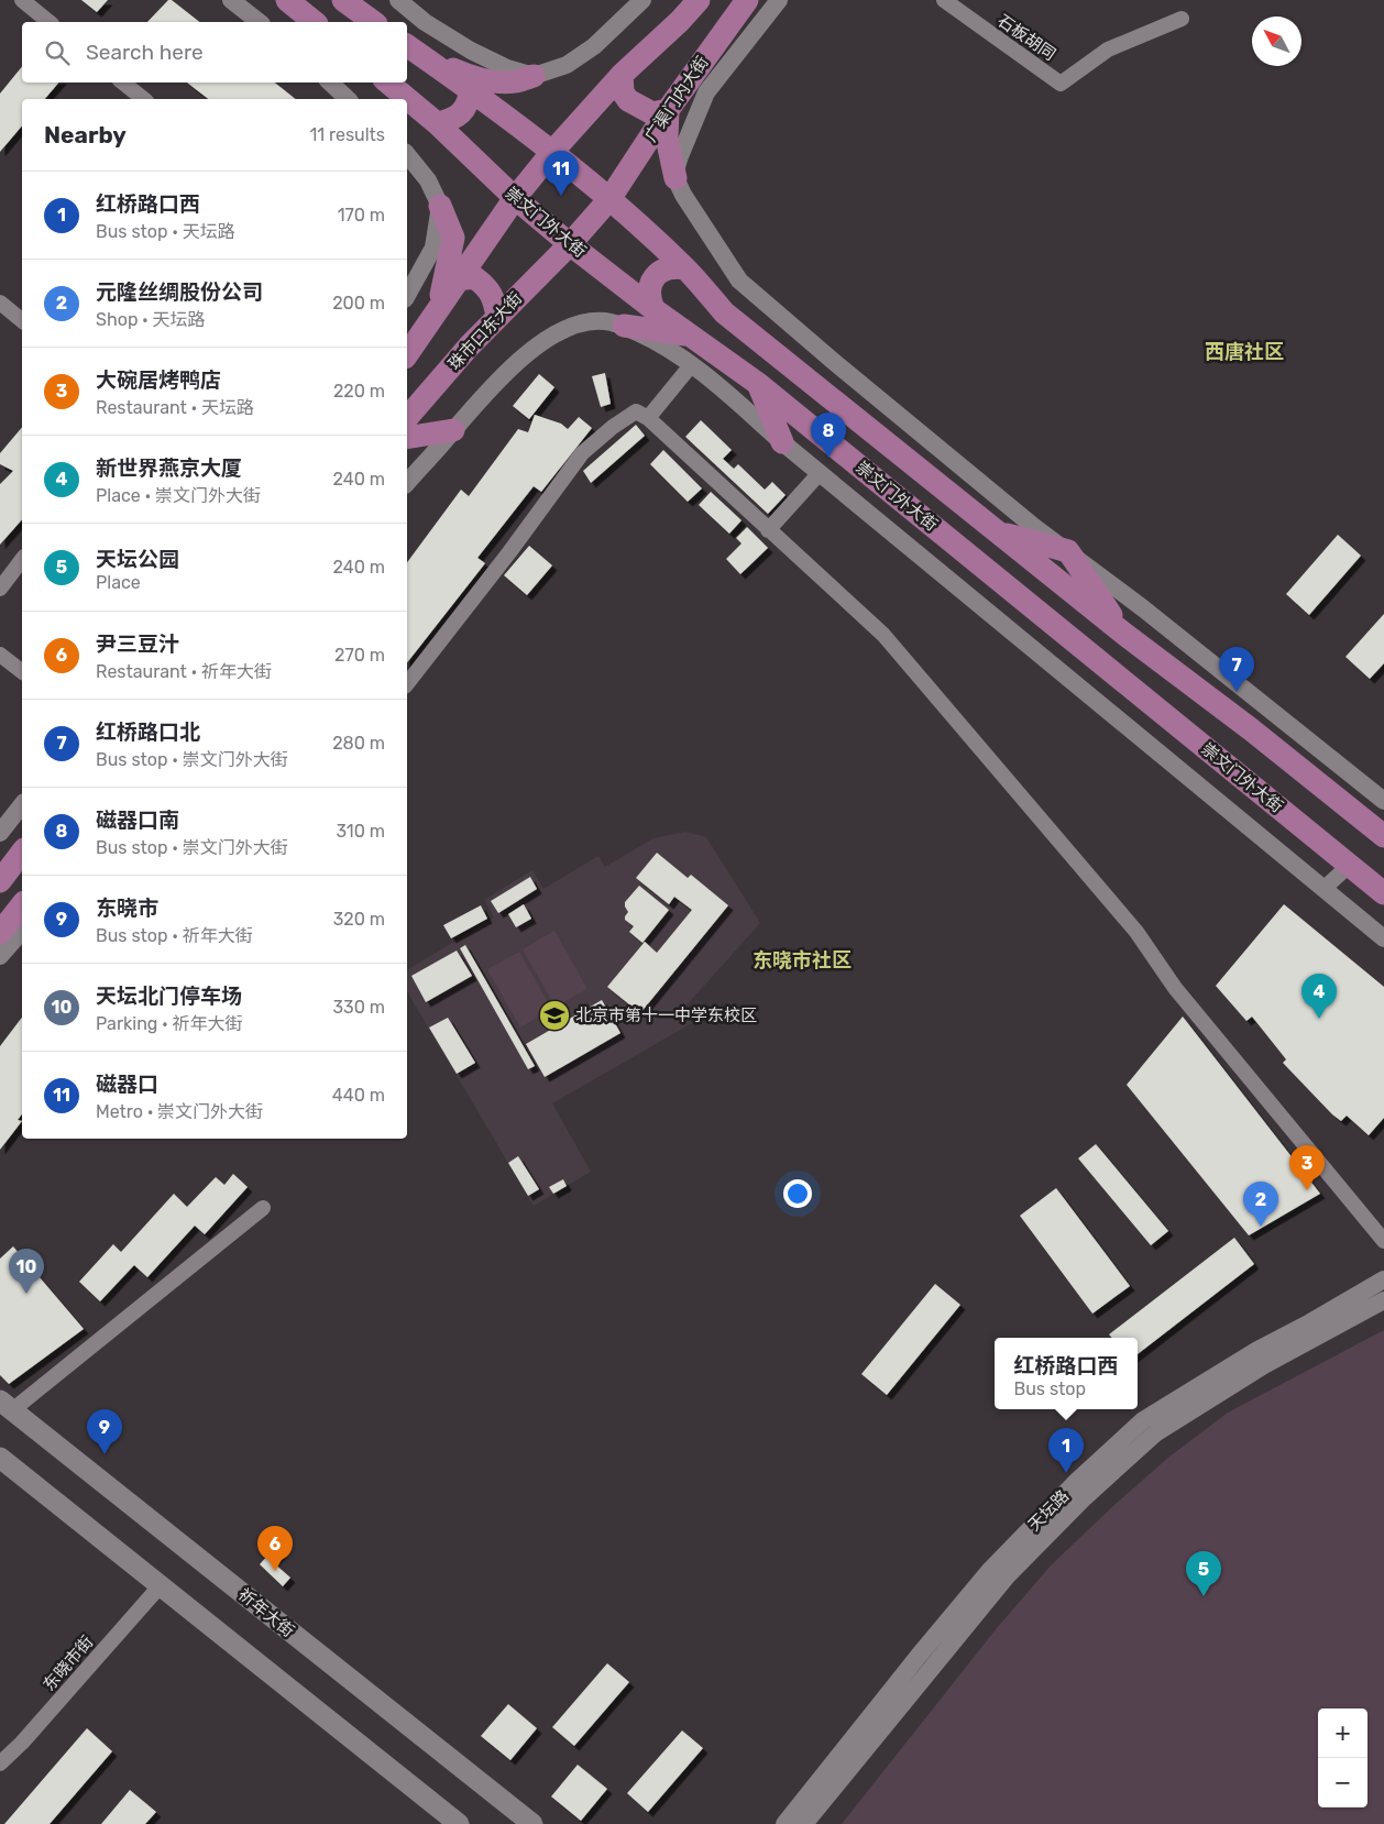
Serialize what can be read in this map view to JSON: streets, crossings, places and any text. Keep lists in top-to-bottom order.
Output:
{
  "streets": {
    "main road": [
      "广渠门内大街",
      "崇文门外大街",
      "珠市口东大街",
      "祈年大街"
    ],
    "street": ["石板胡同", "天坛路", "东晓市街"]
  },
  "crossings": [
    ["广渠门内大街", "崇文门外大街"],
    ["广渠门内大街", "珠市口东大街"],
    ["崇文门外大街", "珠市口东大街"]
  ],
  "districts": ["西唐社区", "东晓市社区"],
  "places": {
    "school or university": ["北京市第十一中学东校区"]
  },
  "north": "top left",
  "page": {
    "search": "Search here",
    "heading": ["Nearby", "11 results"],
    "pins": [
      "11",
      "8",
      "7",
      "4",
      "3",
      "2",
      "10",
      "9",
      "1",
      "6",
      "5"
    ],
    "list": [
      {
        "mark": "1",
        "name": "红桥路口西",
        "note": "Bus stop · 天坛路",
        "value": "170 m"
      },
      {
        "mark": "2",
        "name": "元隆丝绸股份公司",
        "note": "Shop · 天坛路",
        "value": "200 m"
      },
      {
        "mark": "3",
        "name": "大碗居烤鸭店",
        "note": "Restaurant · 天坛路",
        "value": "220 m"
      },
      {
        "mark": "4",
        "name": "新世界燕京大厦",
        "note": "Place · 崇文门外大街",
        "value": "240 m"
      },
      {
        "mark": "5",
        "name": "天坛公园",
        "note": "Place",
        "value": "240 m"
      },
      {
        "mark": "6",
        "name": "尹三豆汁",
        "note": "Restaurant · 祈年大街",
        "value": "270 m"
      },
      {
        "mark": "7",
        "name": "红桥路口北",
        "note": "Bus stop · 崇文门外大街",
        "value": "280 m"
      },
      {
        "mark": "8",
        "name": "磁器口南",
        "note": "Bus stop · 崇文门外大街",
        "value": "310 m"
      },
      {
        "mark": "9",
        "name": "东晓市",
        "note": "Bus stop · 祈年大街",
        "value": "320 m"
      },
      {
        "mark": "10",
        "name": "天坛北门停车场",
        "note": "Parking · 祈年大街",
        "value": "330 m"
      },
      {
        "mark": "11",
        "name": "磁器口",
        "note": "Metro · 崇文门外大街",
        "value": "440 m"
      }
    ],
    "popup": ["红桥路口西", "Bus stop"],
    "map_buttons": ["+", "−"]
  }
}
